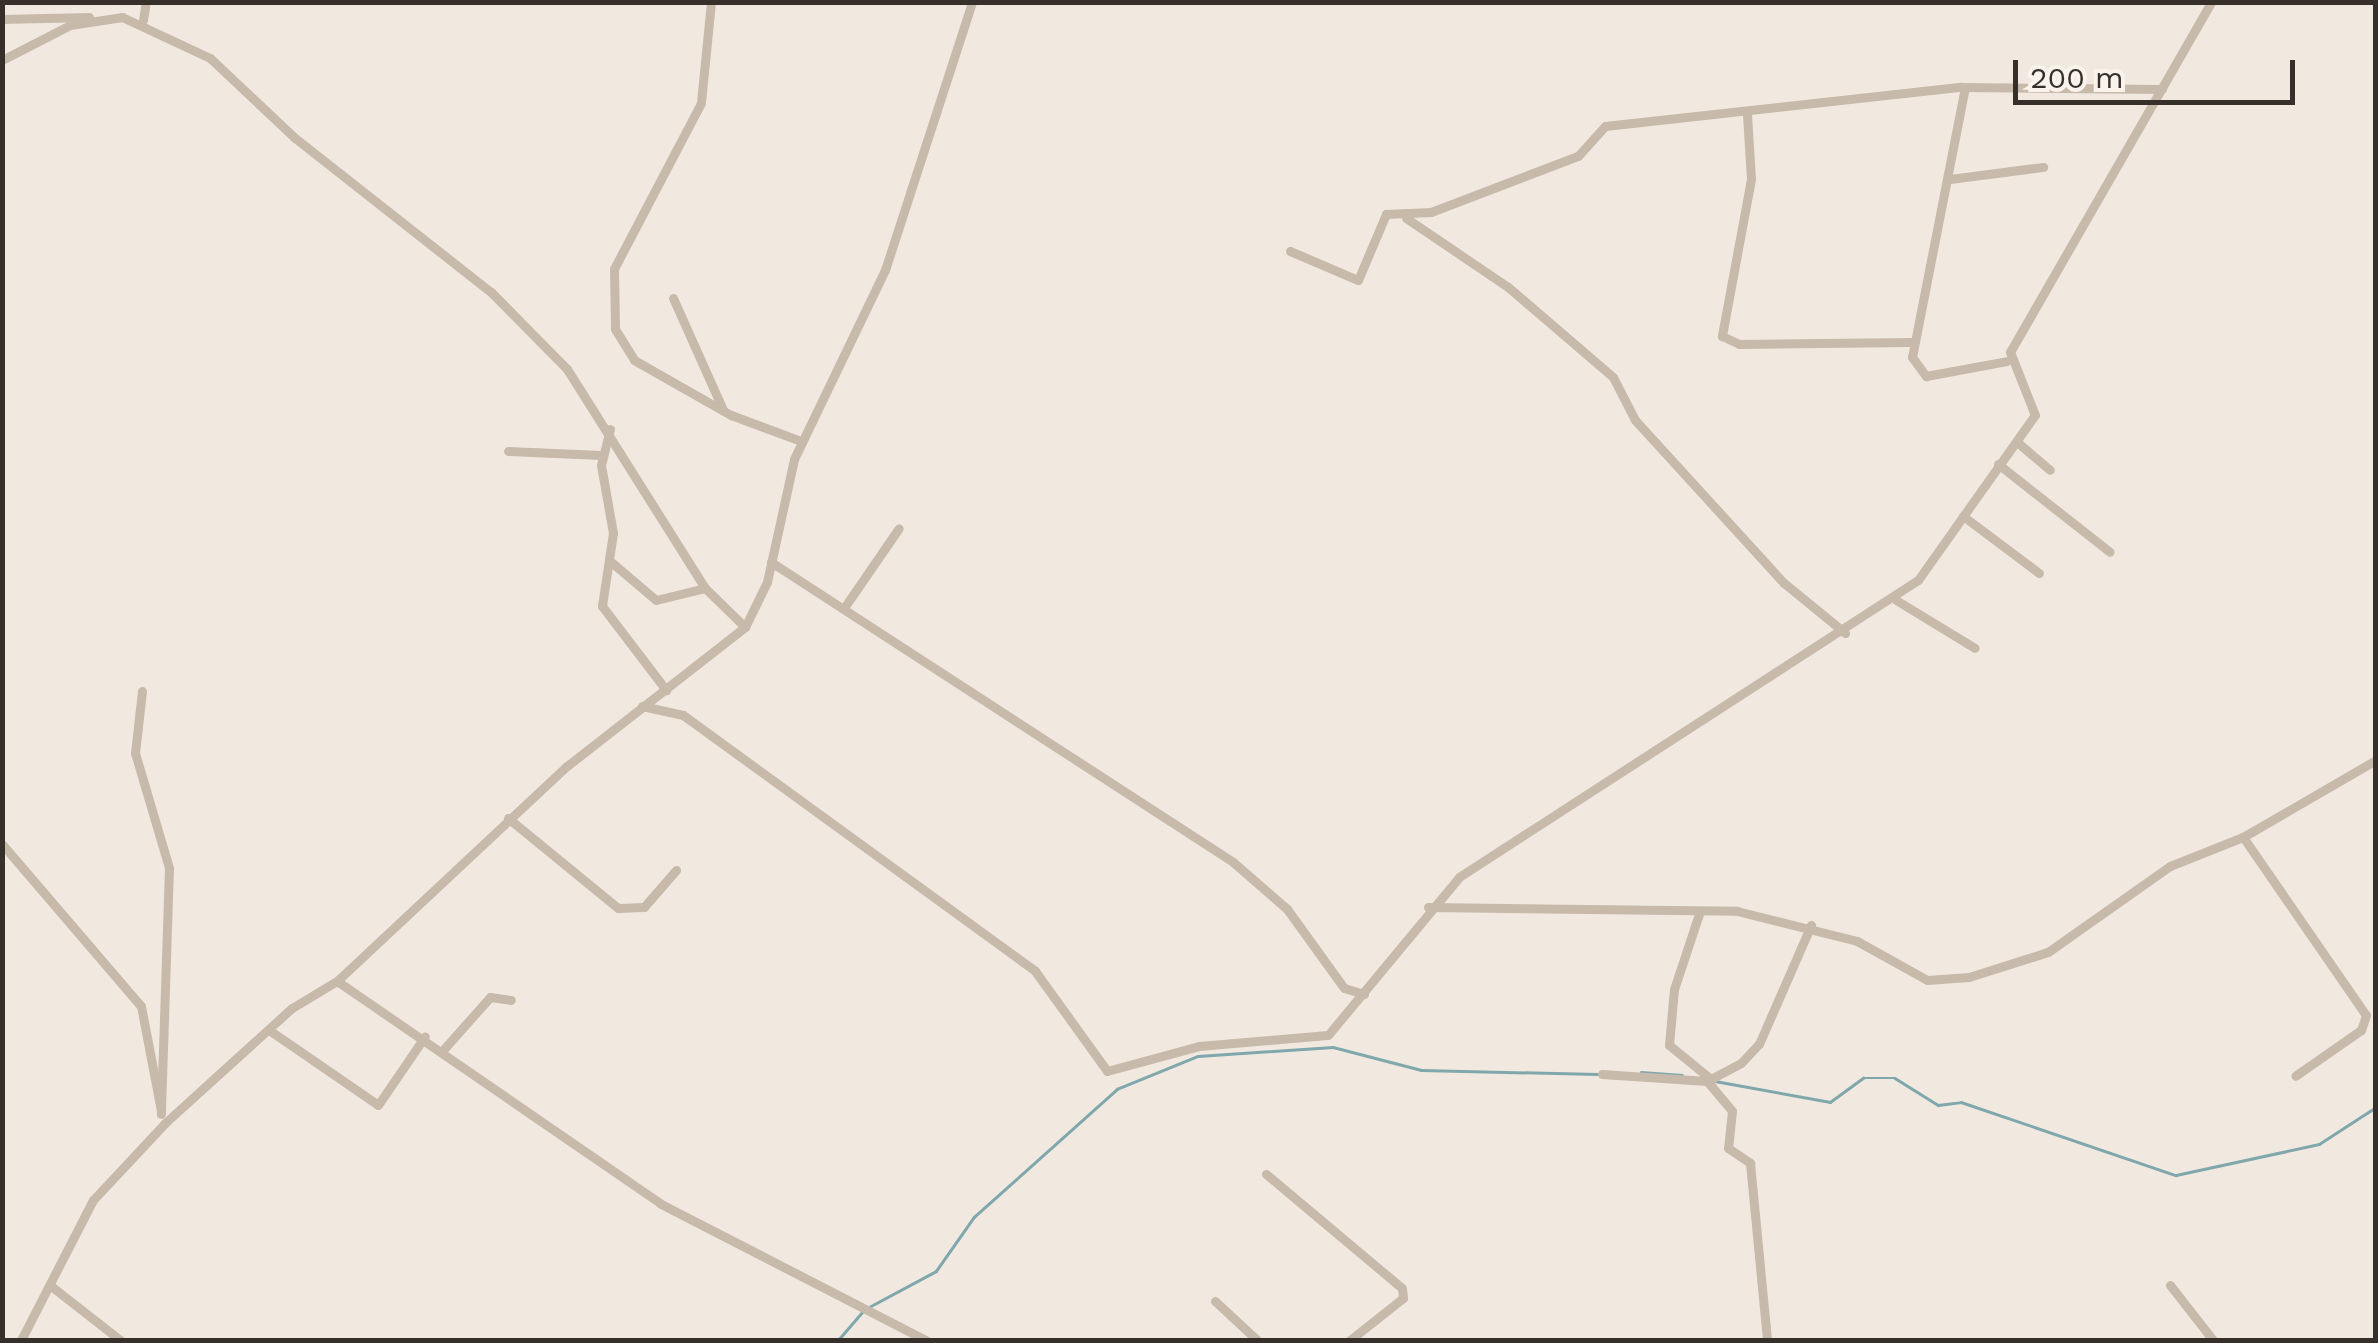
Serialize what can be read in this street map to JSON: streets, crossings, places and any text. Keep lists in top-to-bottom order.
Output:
{
  "scale_bar": "200 m"
}
